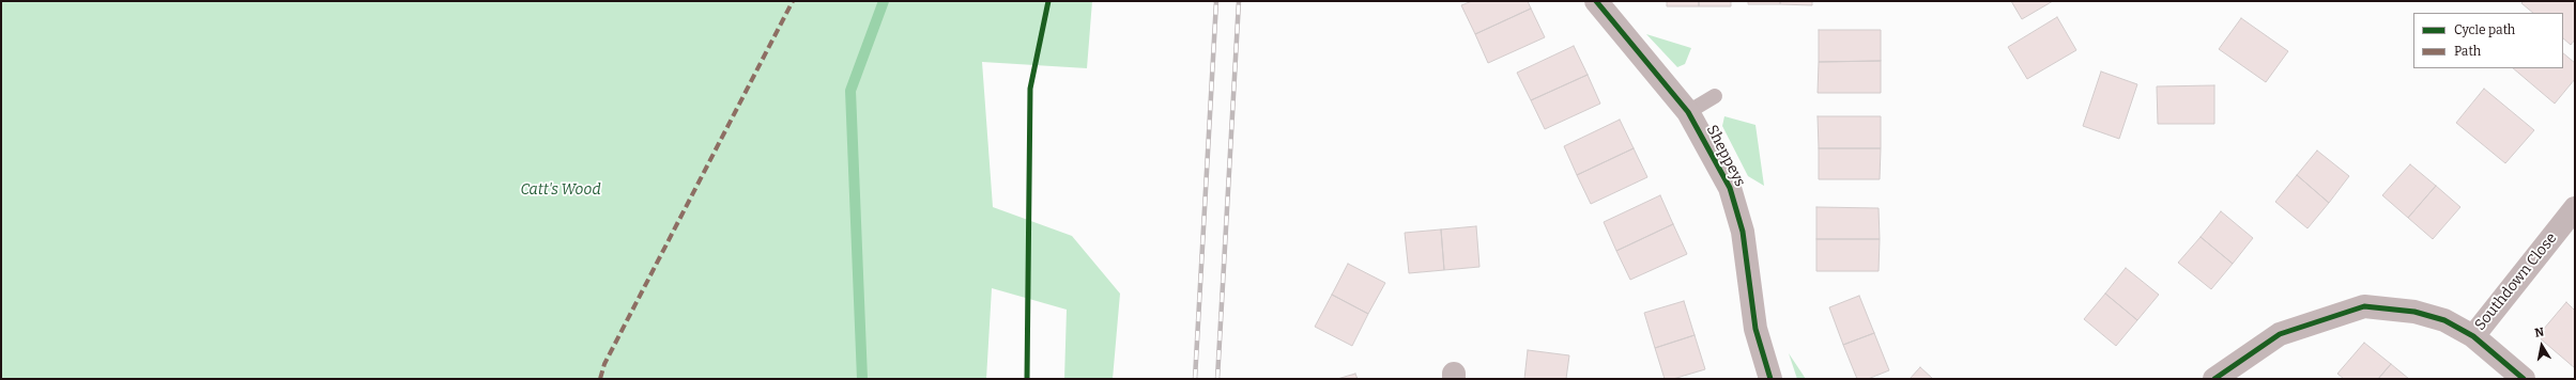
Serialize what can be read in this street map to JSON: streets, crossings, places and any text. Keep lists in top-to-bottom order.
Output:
{
  "streets": {
    "street": ["Sheppeys", "Southdown Close"]
  },
  "parks": ["Catt's Wood"],
  "legend": ["Cycle path", "Path"],
  "north": "top"
}
